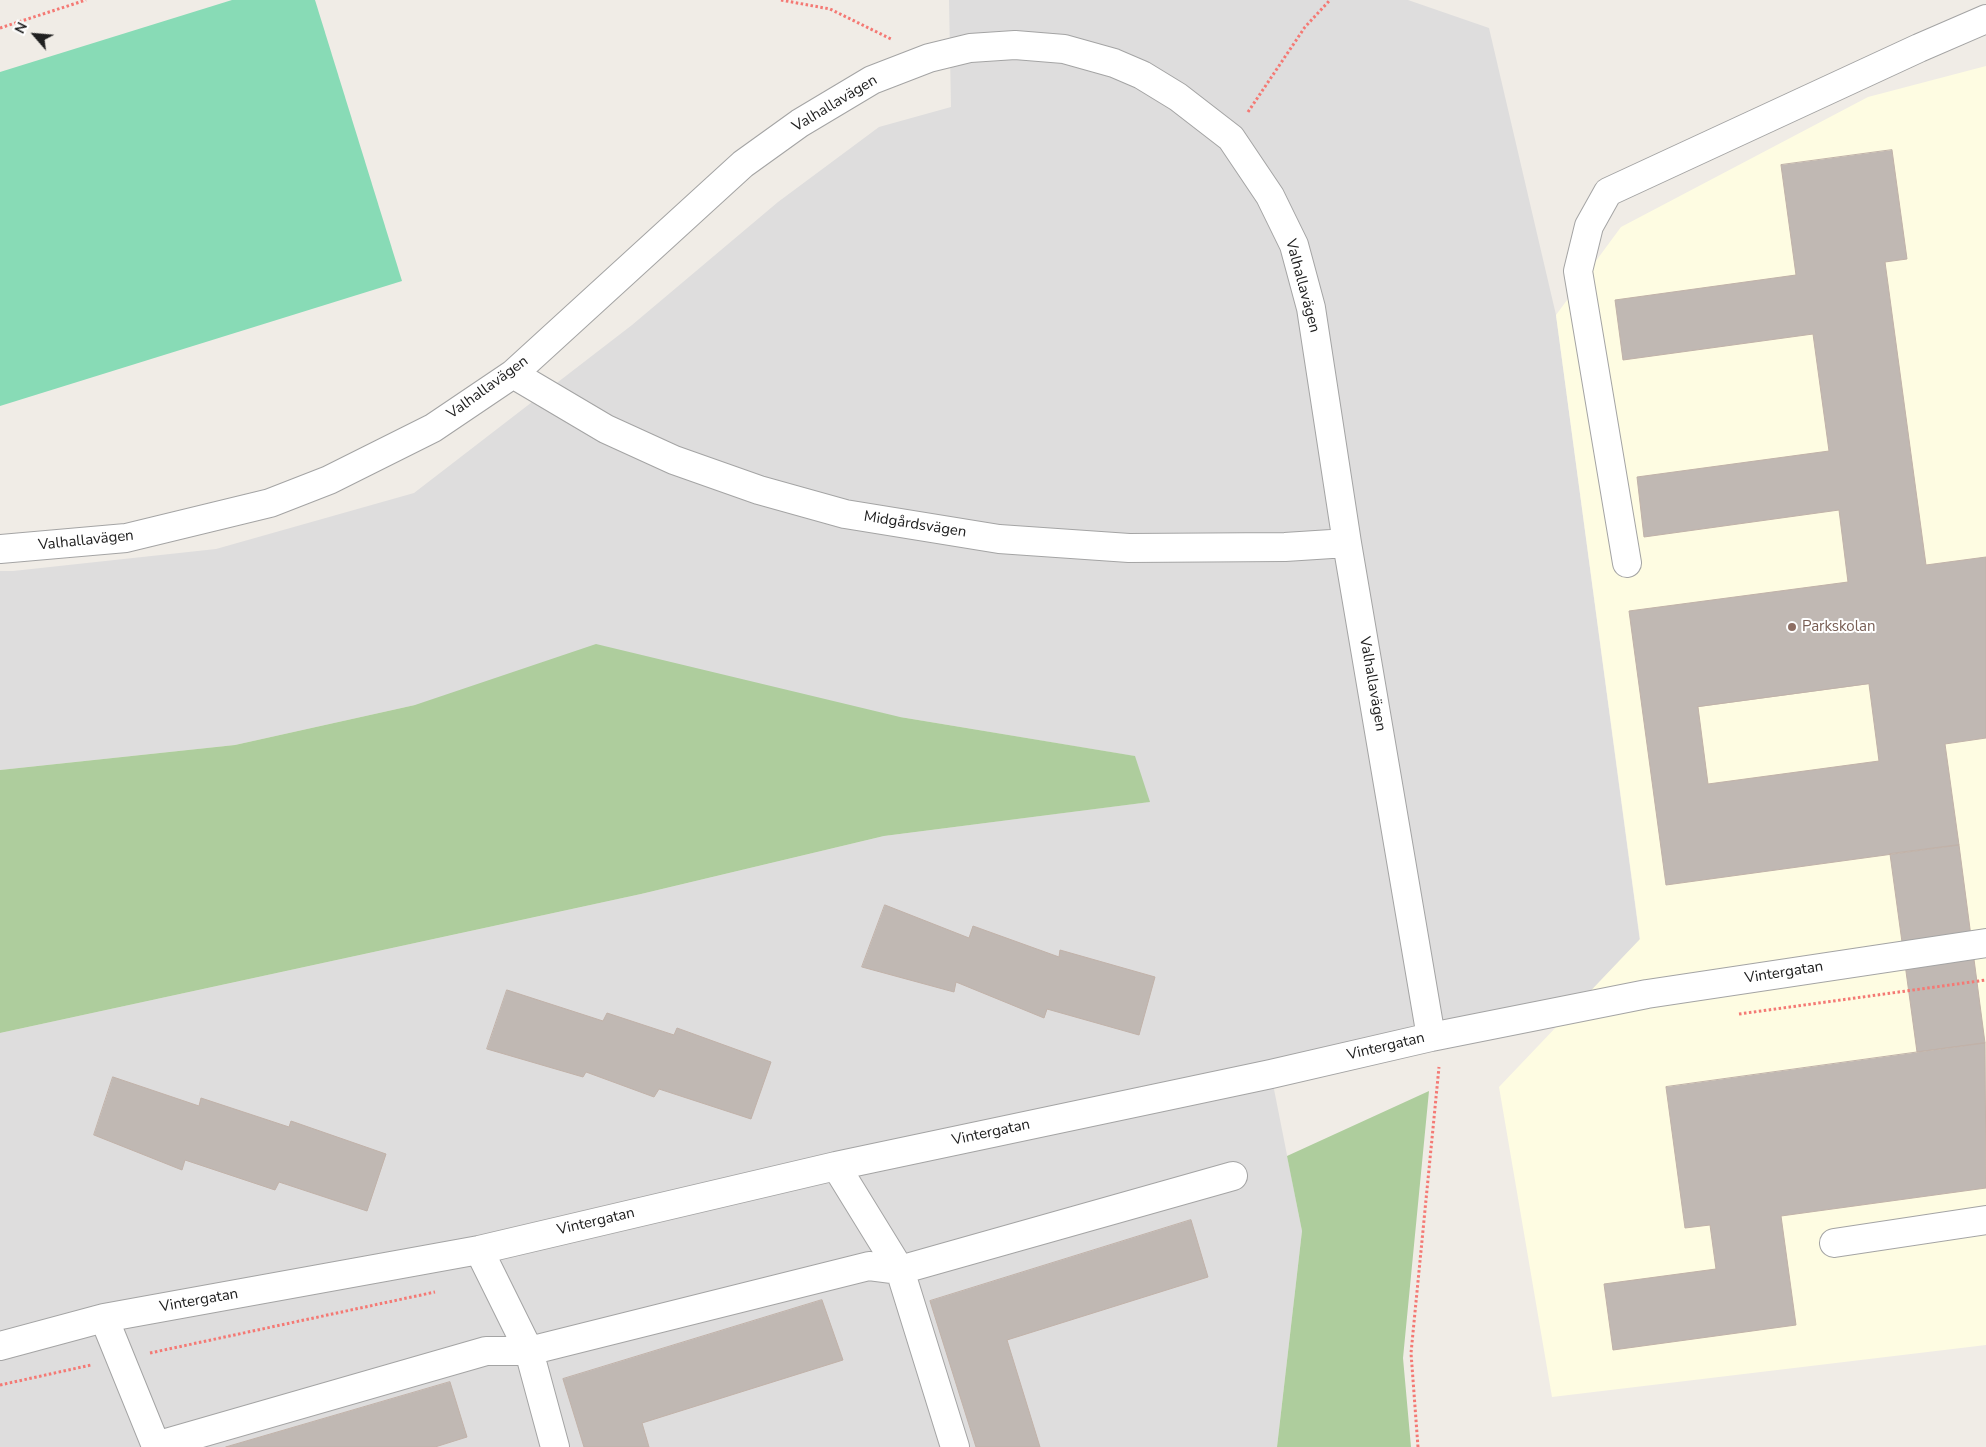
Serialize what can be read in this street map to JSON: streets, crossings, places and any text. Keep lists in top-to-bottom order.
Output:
{
  "streets": {
    "street": ["Valhallavägen", "Midgårdsvägen", "Vintergatan"]
  },
  "crossings": [
    ["Valhallavägen", "Midgårdsvägen"],
    ["Valhallavägen", "Vintergatan"]
  ],
  "places": ["Parkskolan"],
  "north": "top left"
}
